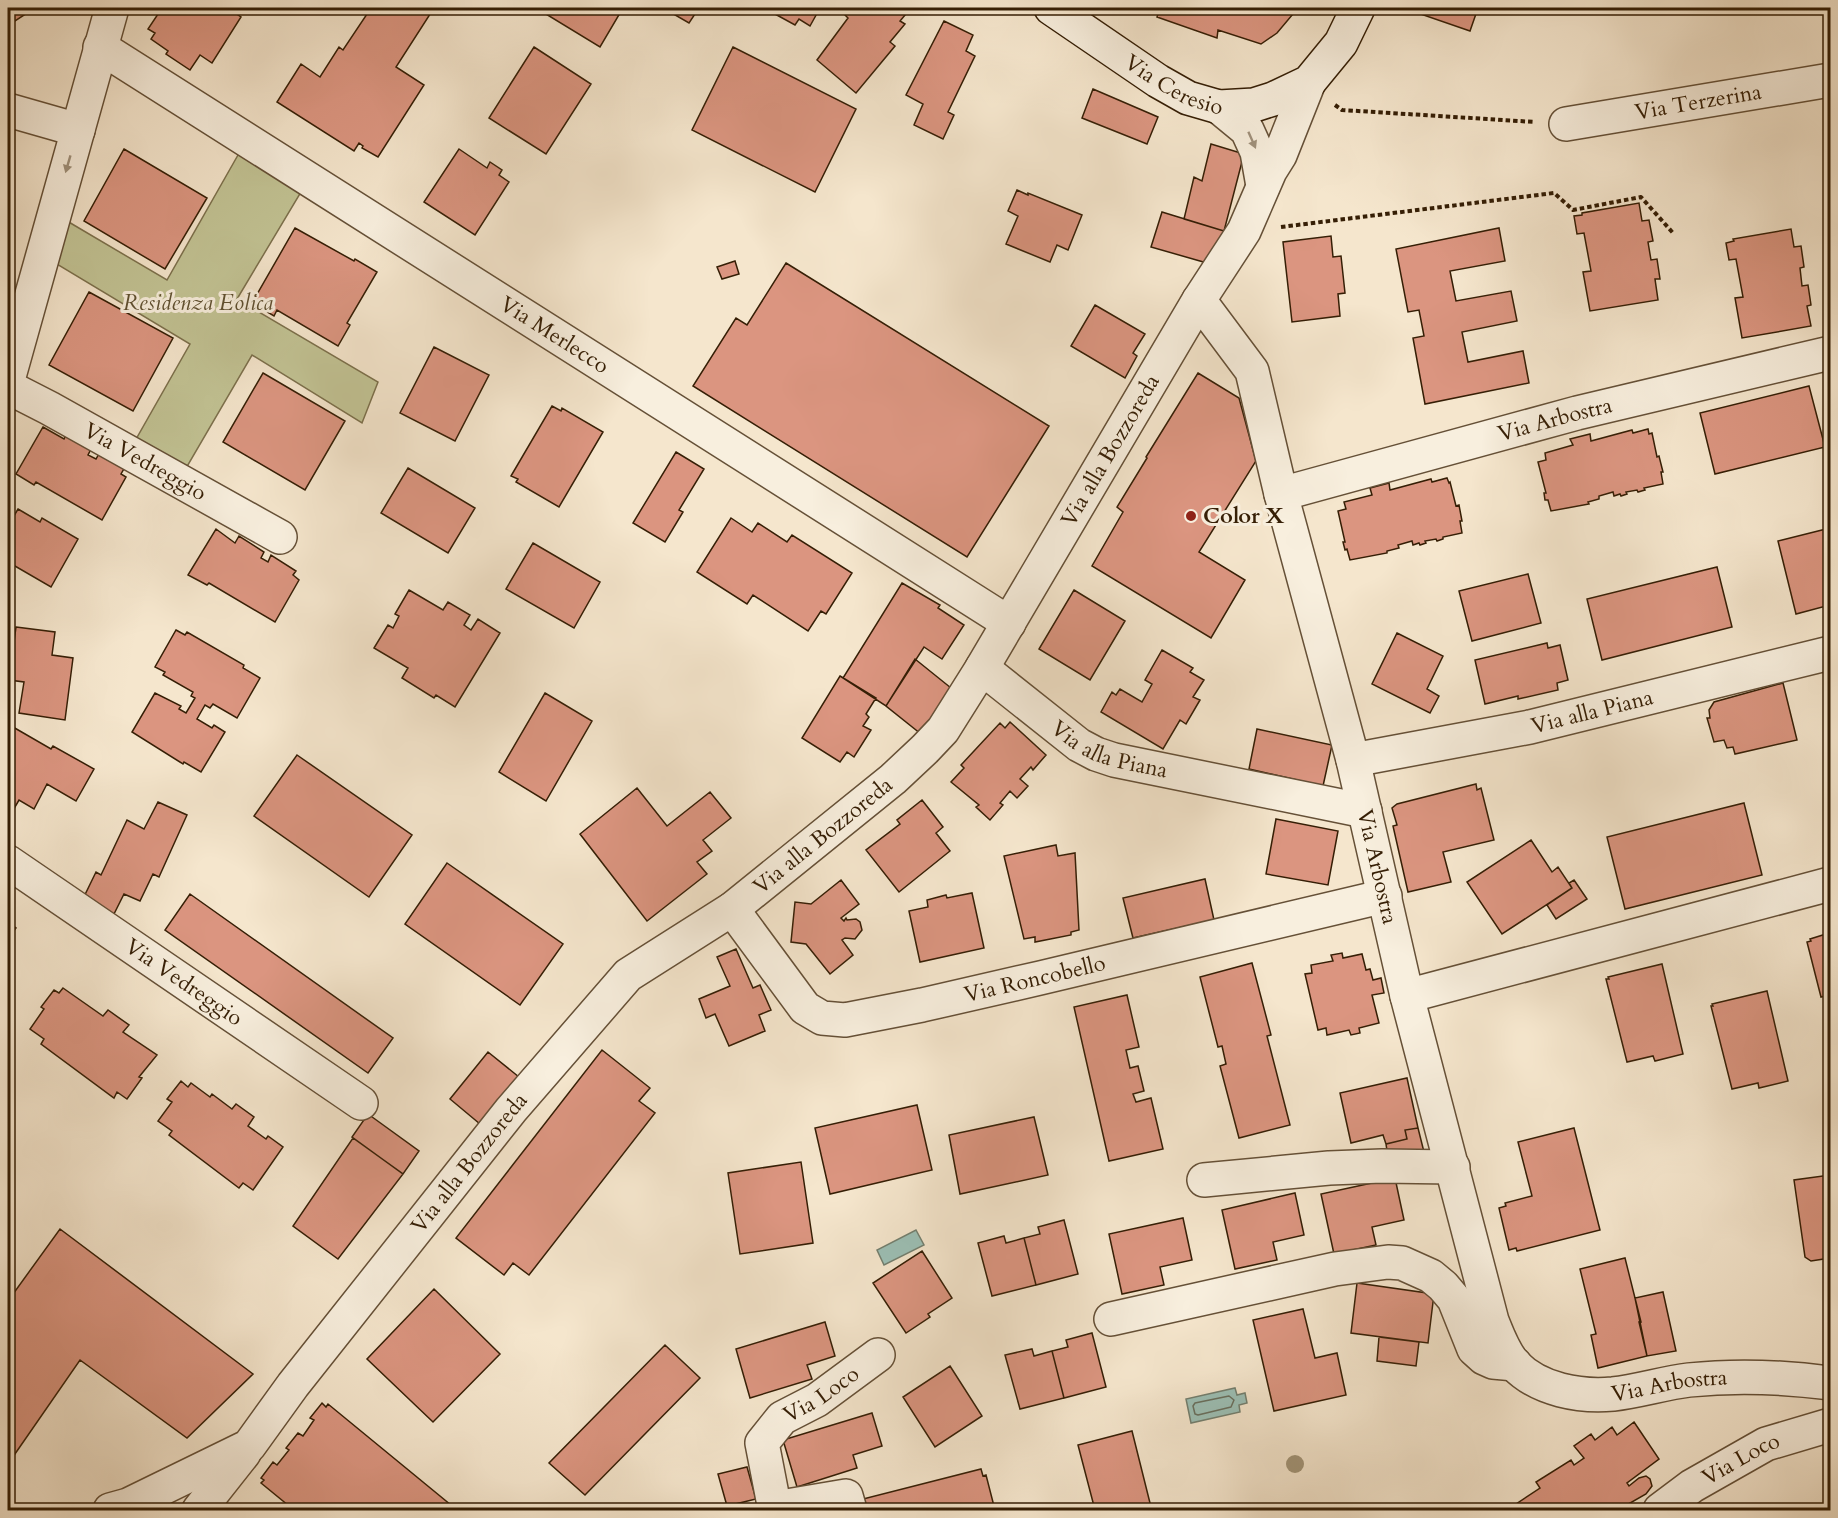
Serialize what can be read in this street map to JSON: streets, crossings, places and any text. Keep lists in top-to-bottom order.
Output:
{
  "streets": {
    "street": [
      "Via Ceresio",
      "Via Terzerina",
      "Via Merlecco",
      "Via Arbostra",
      "Via alla Bozzoreda",
      "Via Vedreggio",
      "Via alla Piana",
      "Via Roncobello",
      "Via Loco"
    ]
  },
  "crossings": [
    ["Via Ceresio", "Via alla Bozzoreda"],
    ["Via Merlecco", "Via alla Bozzoreda"],
    ["Via Arbostra", "Via alla Bozzoreda"],
    ["Via Arbostra", "Via alla Piana"],
    ["Via Arbostra", "Via Roncobello"],
    ["Via alla Bozzoreda", "Via alla Piana"],
    ["Via alla Bozzoreda", "Via Roncobello"]
  ],
  "parks": ["Residenza Eolica"],
  "places": ["Color X"]
}
